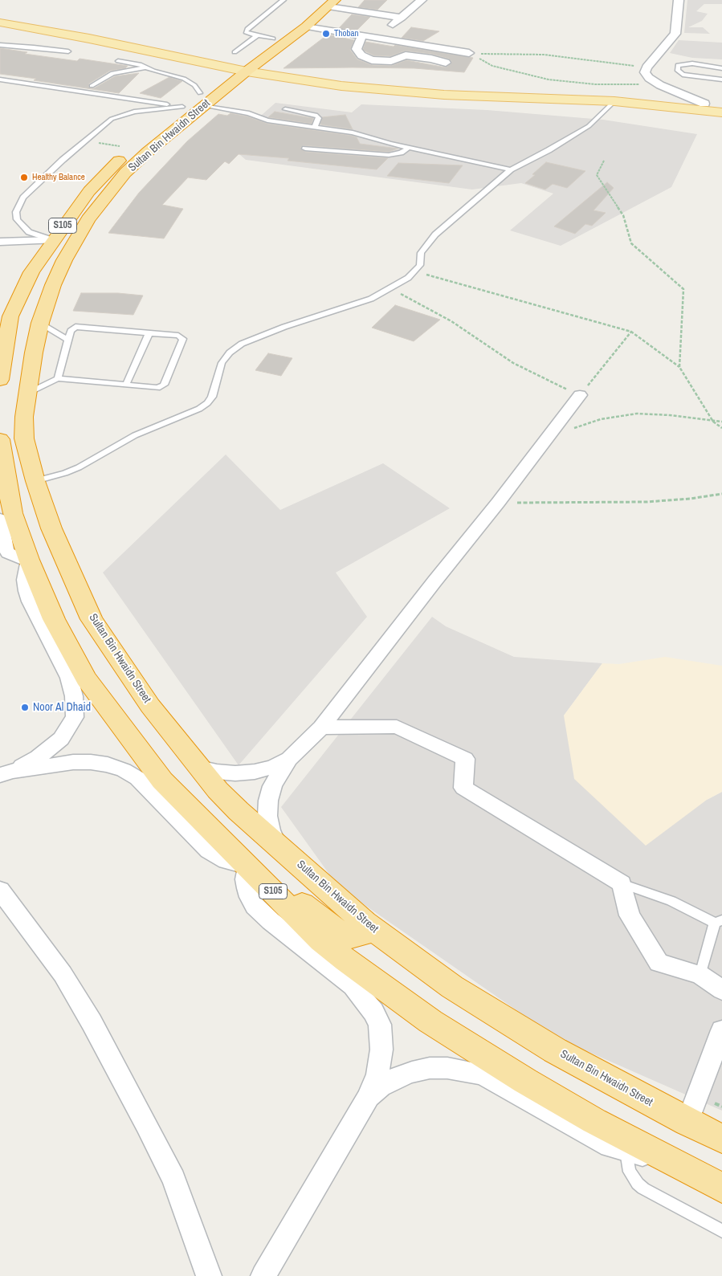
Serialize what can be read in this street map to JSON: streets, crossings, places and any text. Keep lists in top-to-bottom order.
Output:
{
  "streets": {
    "highway": ["Sultan Bin Hwaidn Street", "S105"]
  },
  "places": ["Thoban", "Healthy Balance", "Noor Al Dhaid"]
}
